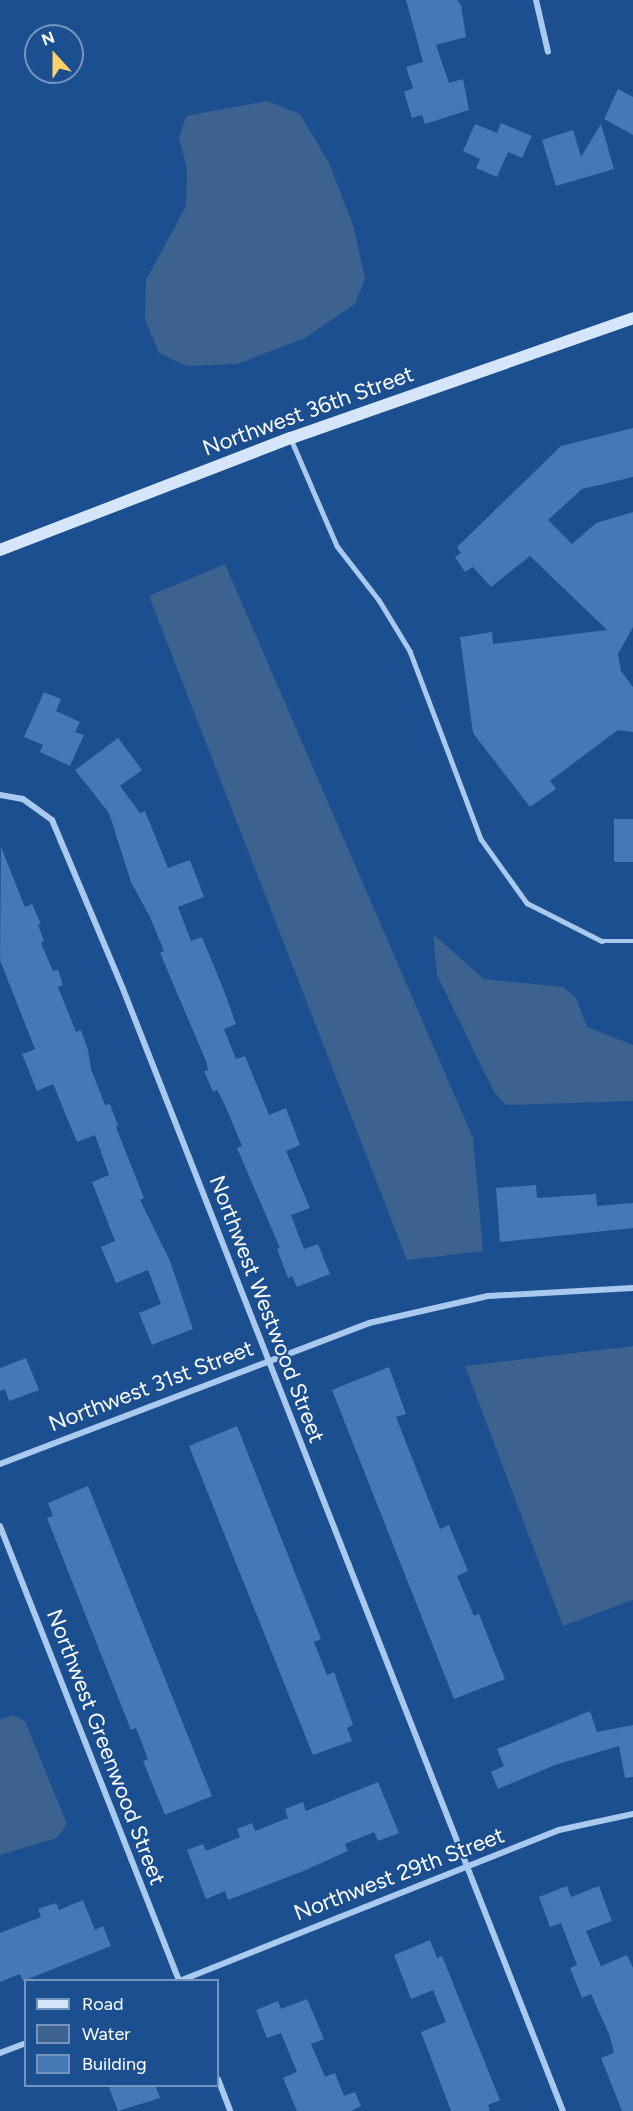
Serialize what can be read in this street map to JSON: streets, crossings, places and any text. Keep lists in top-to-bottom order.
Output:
{
  "streets": {
    "main road": ["Northwest 36th Street"],
    "street": [
      "Northwest Westwood Street",
      "Northwest 31st Street",
      "Northwest Greenwood Street",
      "Northwest 29th Street"
    ]
  },
  "crossings": [
    ["Northwest Westwood Street", "Northwest 31st Street"],
    ["Northwest Westwood Street", "Northwest 29th Street"]
  ],
  "legend": ["Road", "Water", "Building"],
  "north": "top"
}
